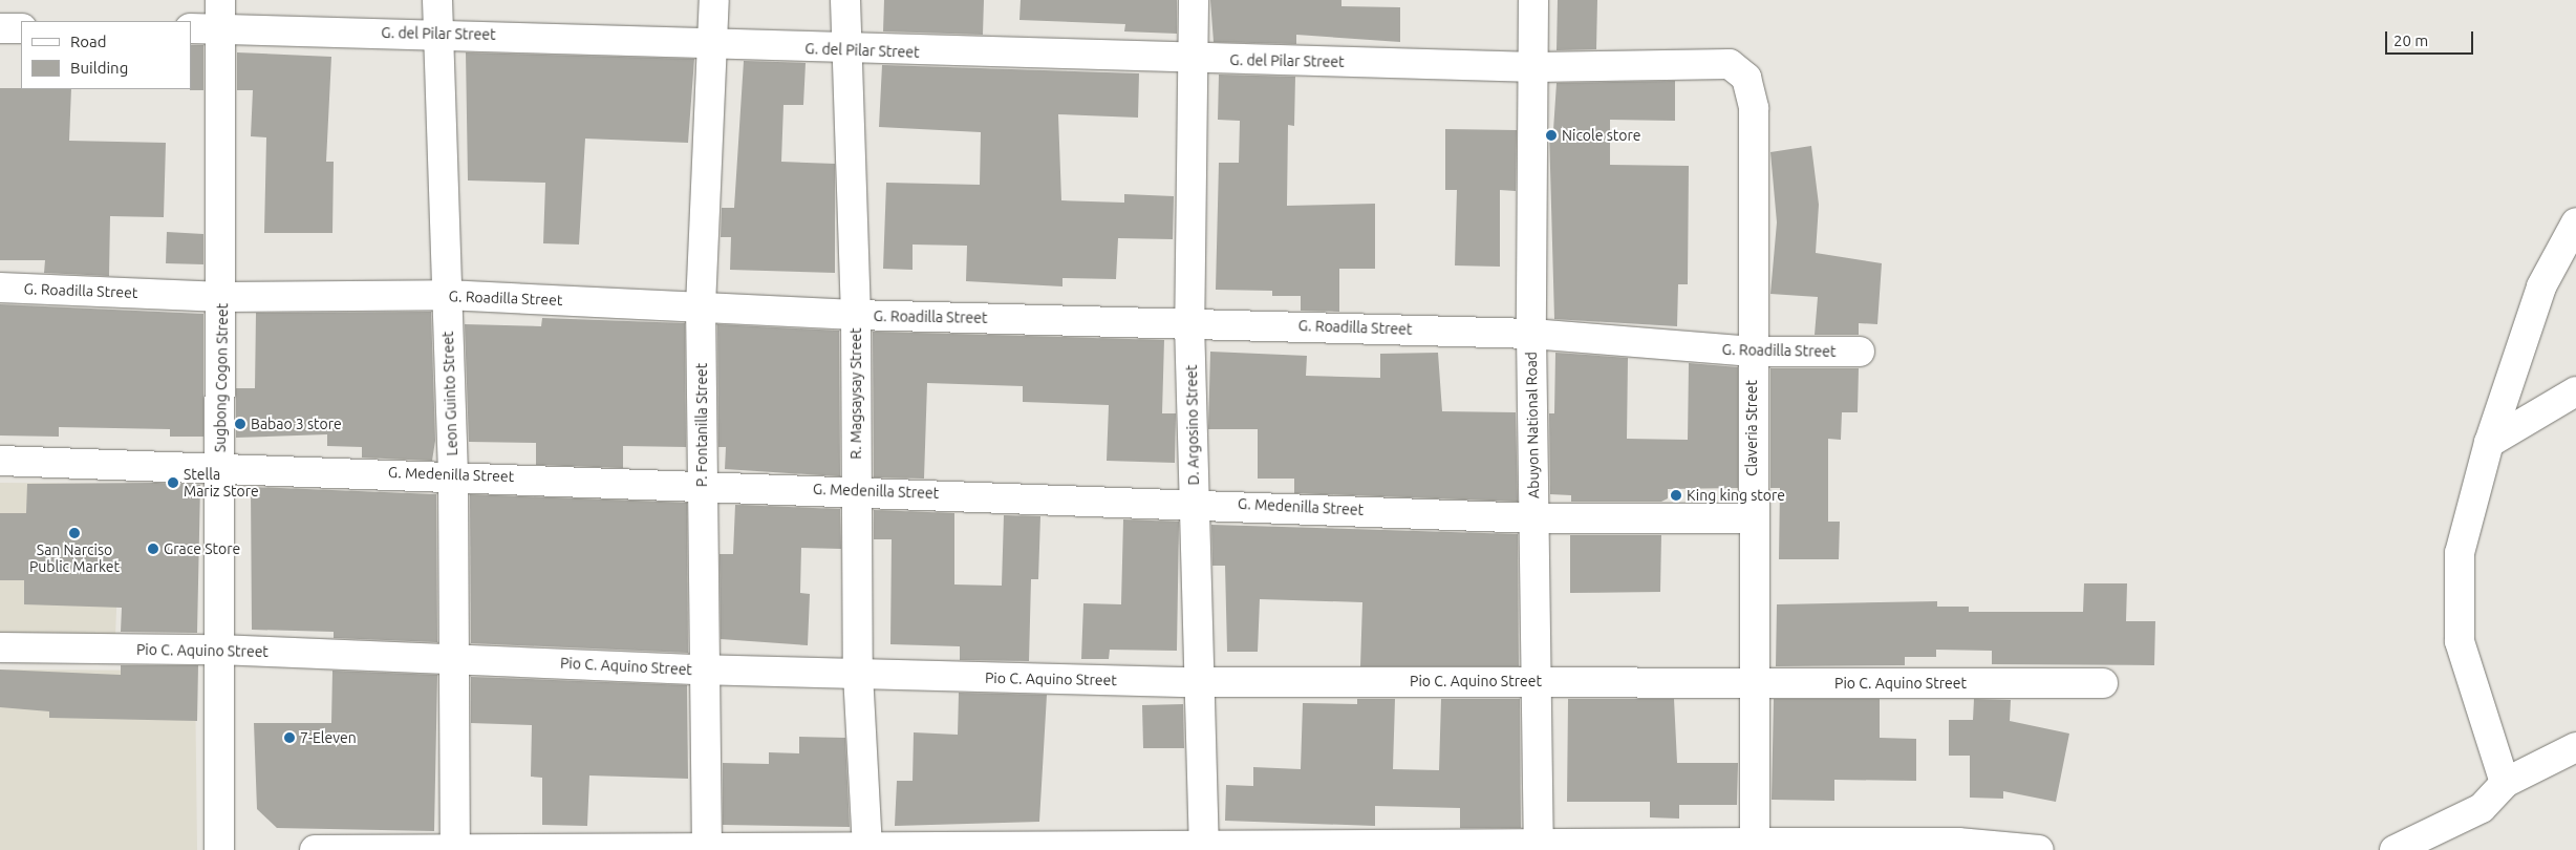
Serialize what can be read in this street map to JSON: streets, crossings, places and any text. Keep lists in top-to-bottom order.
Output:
{
  "streets": {
    "street": [
      "G. del Pilar Street",
      "G. Roadilla Street",
      "Sugbong Cogon Street",
      "Leon Guinto Street",
      "R. Magsaysay Street",
      "P. Fontanilla Street",
      "D. Argosino Street",
      "Abuyon National Road",
      "Claveria Street",
      "G. Medenilla Street",
      "Pio C. Aquino Street"
    ]
  },
  "crossings": [
    ["G. del Pilar Street", "Sugbong Cogon Street"],
    ["G. del Pilar Street", "Leon Guinto Street"],
    ["G. del Pilar Street", "R. Magsaysay Street"],
    ["G. del Pilar Street", "P. Fontanilla Street"],
    ["G. del Pilar Street", "D. Argosino Street"],
    ["G. del Pilar Street", "Abuyon National Road"],
    ["G. del Pilar Street", "Claveria Street"],
    ["G. Roadilla Street", "Sugbong Cogon Street"],
    ["G. Roadilla Street", "Leon Guinto Street"],
    ["G. Roadilla Street", "R. Magsaysay Street"],
    ["G. Roadilla Street", "P. Fontanilla Street"],
    ["G. Roadilla Street", "D. Argosino Street"],
    ["G. Roadilla Street", "Abuyon National Road"],
    ["G. Roadilla Street", "Claveria Street"],
    ["Sugbong Cogon Street", "G. Medenilla Street"],
    ["Sugbong Cogon Street", "Pio C. Aquino Street"],
    ["Leon Guinto Street", "G. Medenilla Street"],
    ["Leon Guinto Street", "Pio C. Aquino Street"],
    ["R. Magsaysay Street", "G. Medenilla Street"],
    ["R. Magsaysay Street", "Pio C. Aquino Street"],
    ["P. Fontanilla Street", "G. Medenilla Street"],
    ["P. Fontanilla Street", "Pio C. Aquino Street"],
    ["D. Argosino Street", "G. Medenilla Street"],
    ["D. Argosino Street", "Pio C. Aquino Street"],
    ["Abuyon National Road", "G. Medenilla Street"],
    ["Abuyon National Road", "Pio C. Aquino Street"],
    ["Claveria Street", "G. Medenilla Street"],
    ["Claveria Street", "Pio C. Aquino Street"]
  ],
  "places": [
    "Nicole store",
    "Babao 3 store",
    "Stella Mariz Store",
    "King king store",
    "San Narciso Public Market",
    "Grace Store",
    "7-Eleven"
  ],
  "legend": ["Road", "Building"],
  "scale_bar": "20 m"
}
